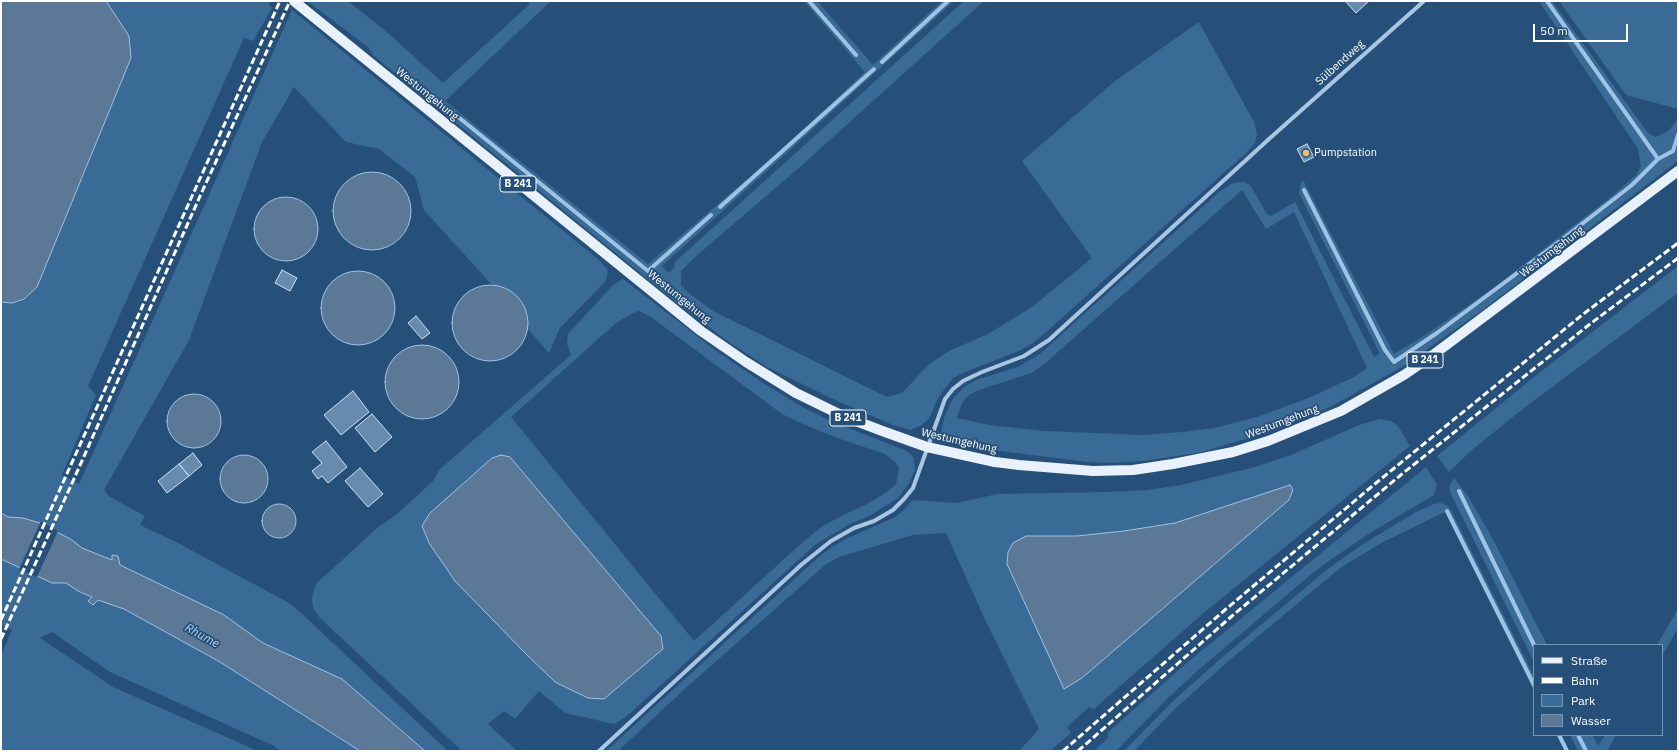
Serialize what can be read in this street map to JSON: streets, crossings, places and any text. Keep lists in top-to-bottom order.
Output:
{
  "streets": {
    "main road": ["Westumgehung", "B 241"],
    "street": ["Sülbendweg"]
  },
  "crossings": [
    ["Sülbendweg", "Westumgehung"]
  ],
  "water": ["Rhume"],
  "places": ["Pumpstation"],
  "legend": [
    "Straße",
    "Bahn",
    "Park",
    "Wasser"
  ],
  "scale_bar": "50 m"
}
